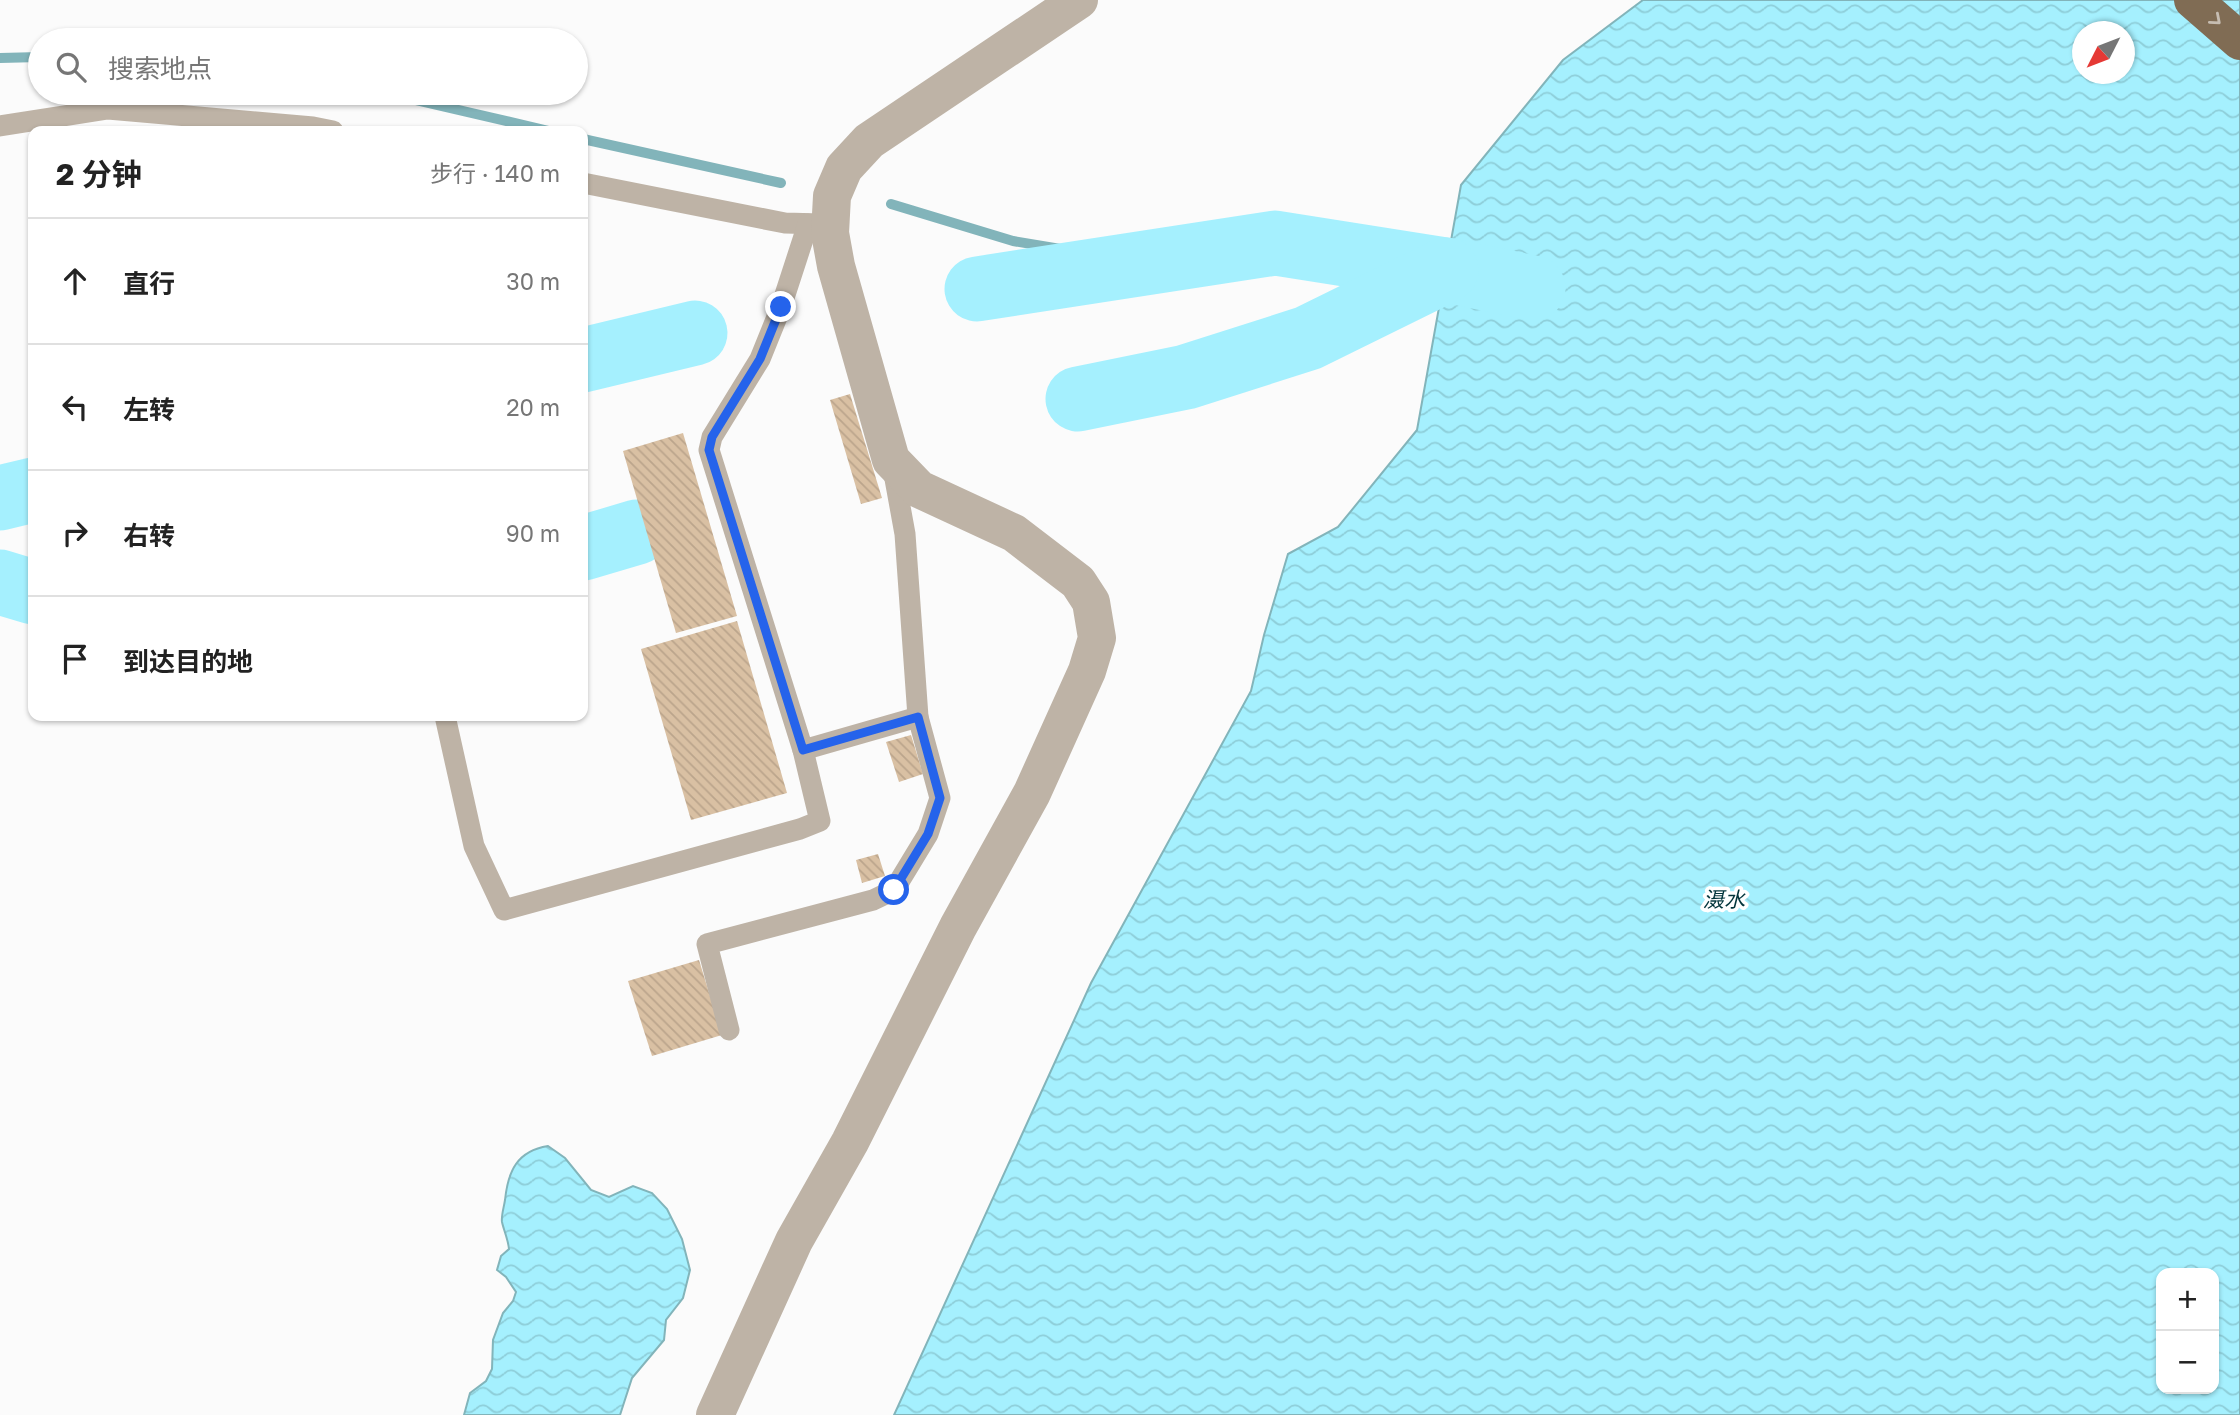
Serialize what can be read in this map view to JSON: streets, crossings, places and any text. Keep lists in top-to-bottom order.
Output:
{
  "water": ["滠水"],
  "north": "bottom left",
  "page": {
    "search": "搜索地点",
    "heading": ["2 分钟", "步行 · 140 m"],
    "list": [
      ["直行", "30 m"],
      ["左转", "20 m"],
      ["右转", "90 m"],
      "到达目的地"
    ],
    "map_buttons": ["+", "−"]
  }
}
